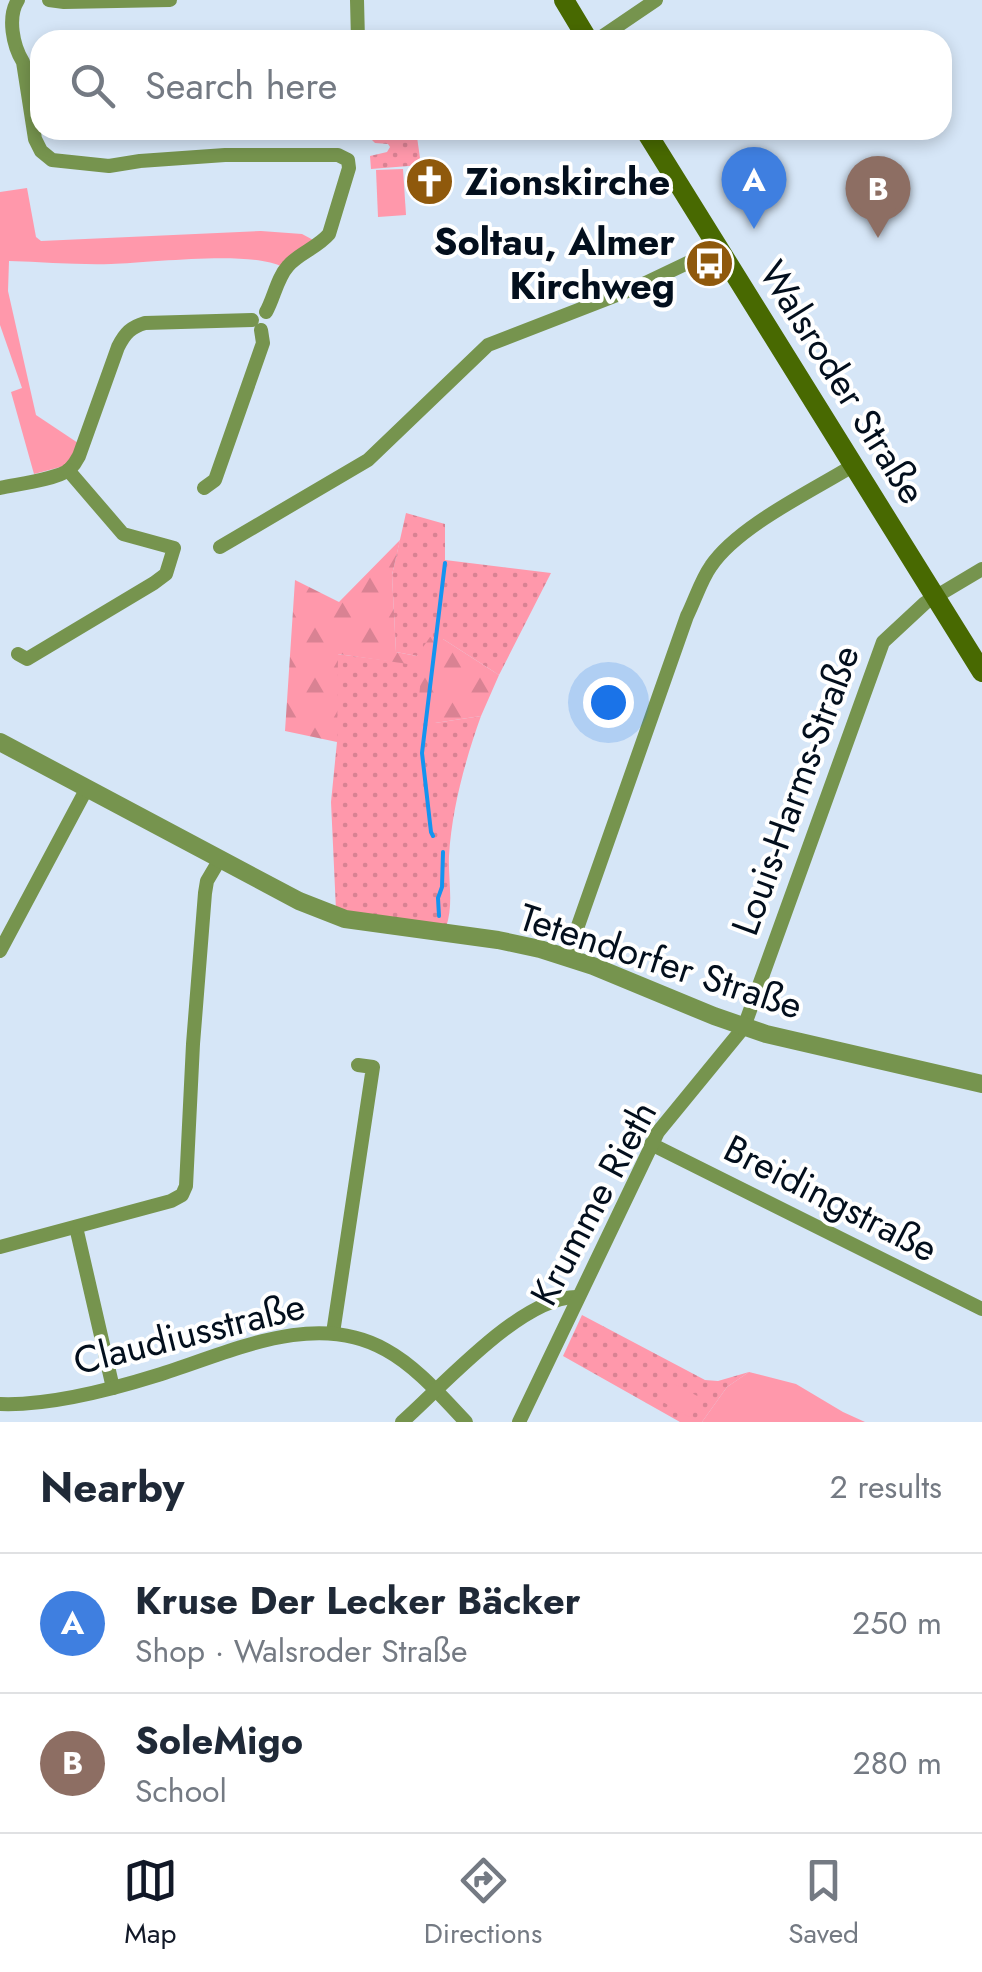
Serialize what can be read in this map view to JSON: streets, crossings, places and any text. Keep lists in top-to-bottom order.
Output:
{
  "streets": {
    "main road": ["Walsroder Straße"],
    "street": [
      "Louis-Harms-Straße",
      "Tetendorfer Straße",
      "Breidingstraße",
      "Krumme Rieth",
      "Claudiusstraße"
    ]
  },
  "crossings": [
    ["Walsroder Straße", "Louis-Harms-Straße"],
    ["Louis-Harms-Straße", "Tetendorfer Straße"],
    ["Louis-Harms-Straße", "Krumme Rieth"],
    ["Tetendorfer Straße", "Krumme Rieth"],
    ["Breidingstraße", "Krumme Rieth"]
  ],
  "places": {
    "church": ["Zionskirche"],
    "bus stop": ["Soltau, Almer Kirchweg"]
  },
  "page": {
    "search": "Search here",
    "pins": ["A", "B"],
    "heading": ["Nearby", "2 results"],
    "list": [
      {
        "mark": "A",
        "name": "Kruse Der Lecker Bäcker",
        "note": "Shop · Walsroder Straße",
        "value": "250 m"
      },
      {
        "mark": "B",
        "name": "SoleMigo",
        "note": "School",
        "value": "280 m"
      }
    ],
    "nav": ["Map", "Directions", "Saved"]
  }
}
